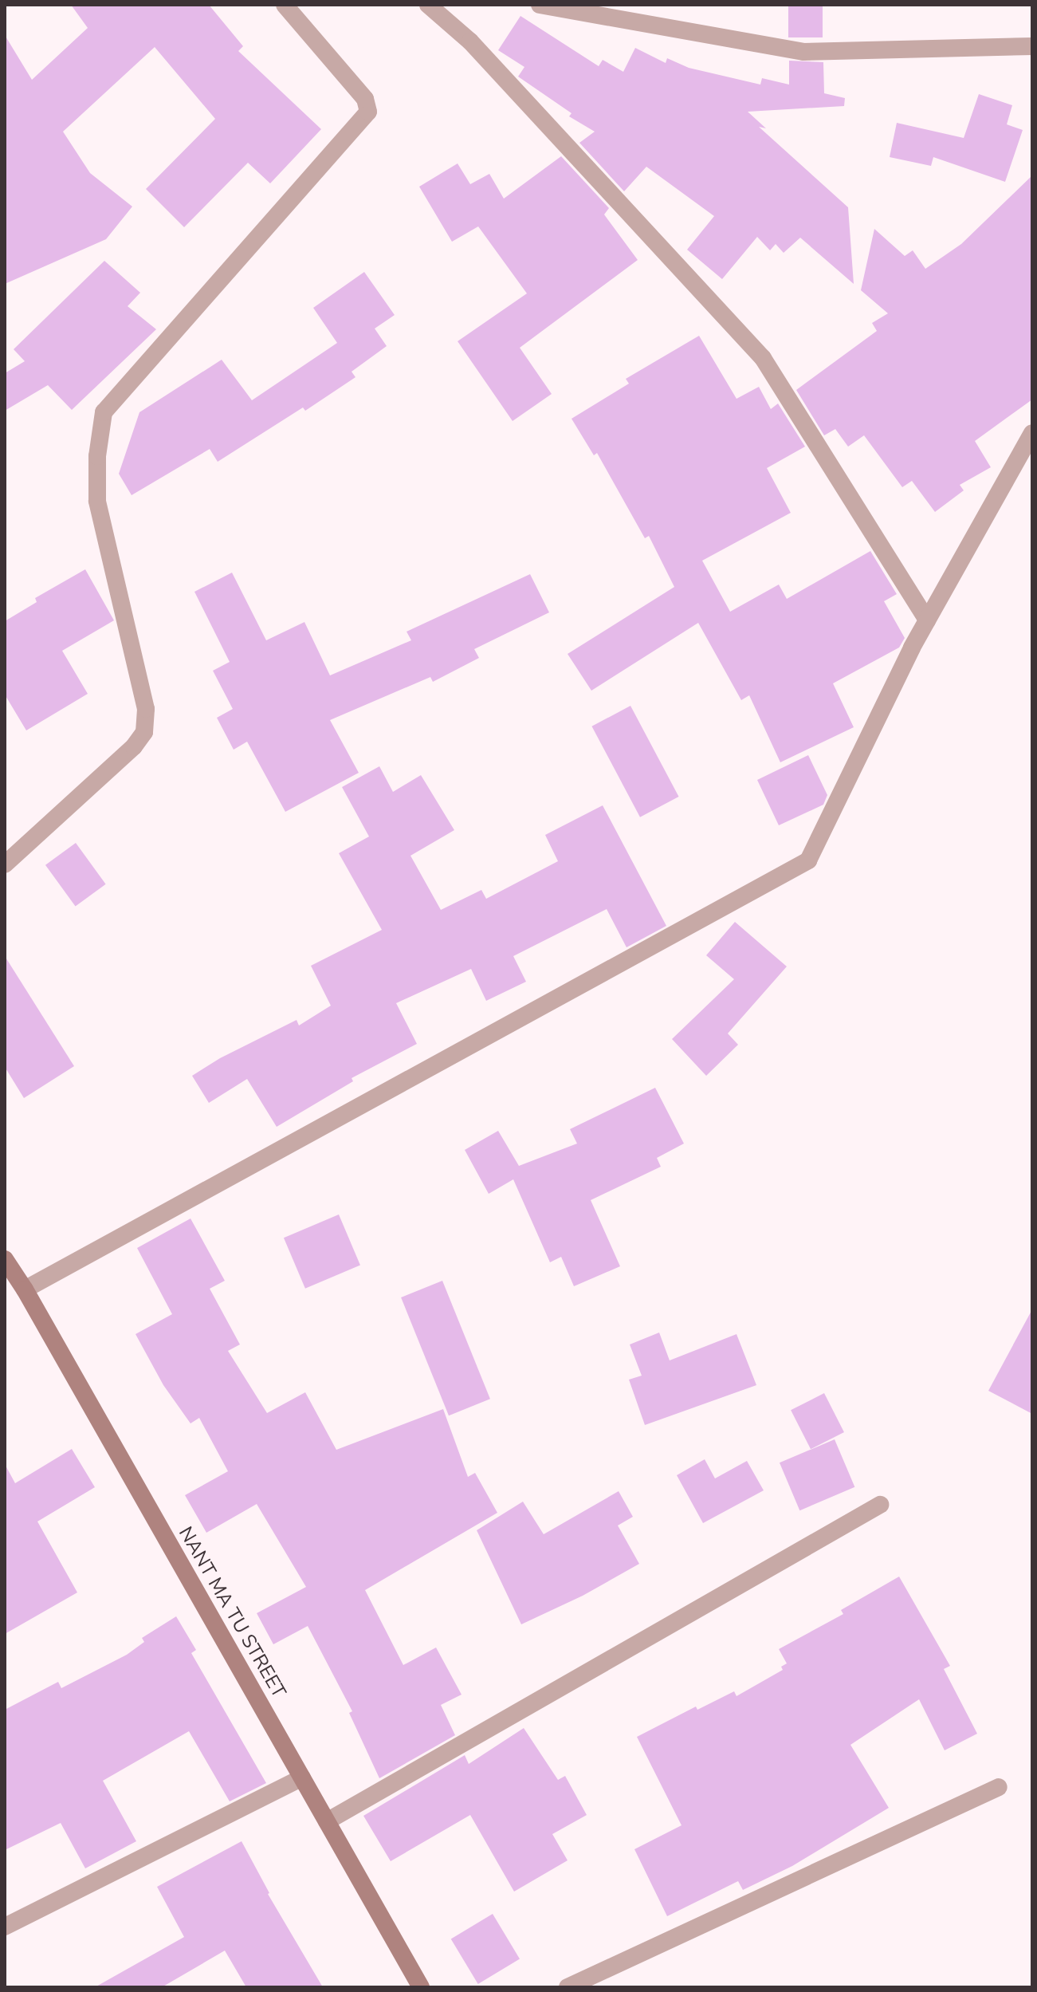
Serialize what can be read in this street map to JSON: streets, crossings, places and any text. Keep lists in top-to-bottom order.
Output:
{
  "streets": {
    "main road": ["NANT MA TU STREET"]
  }
}
